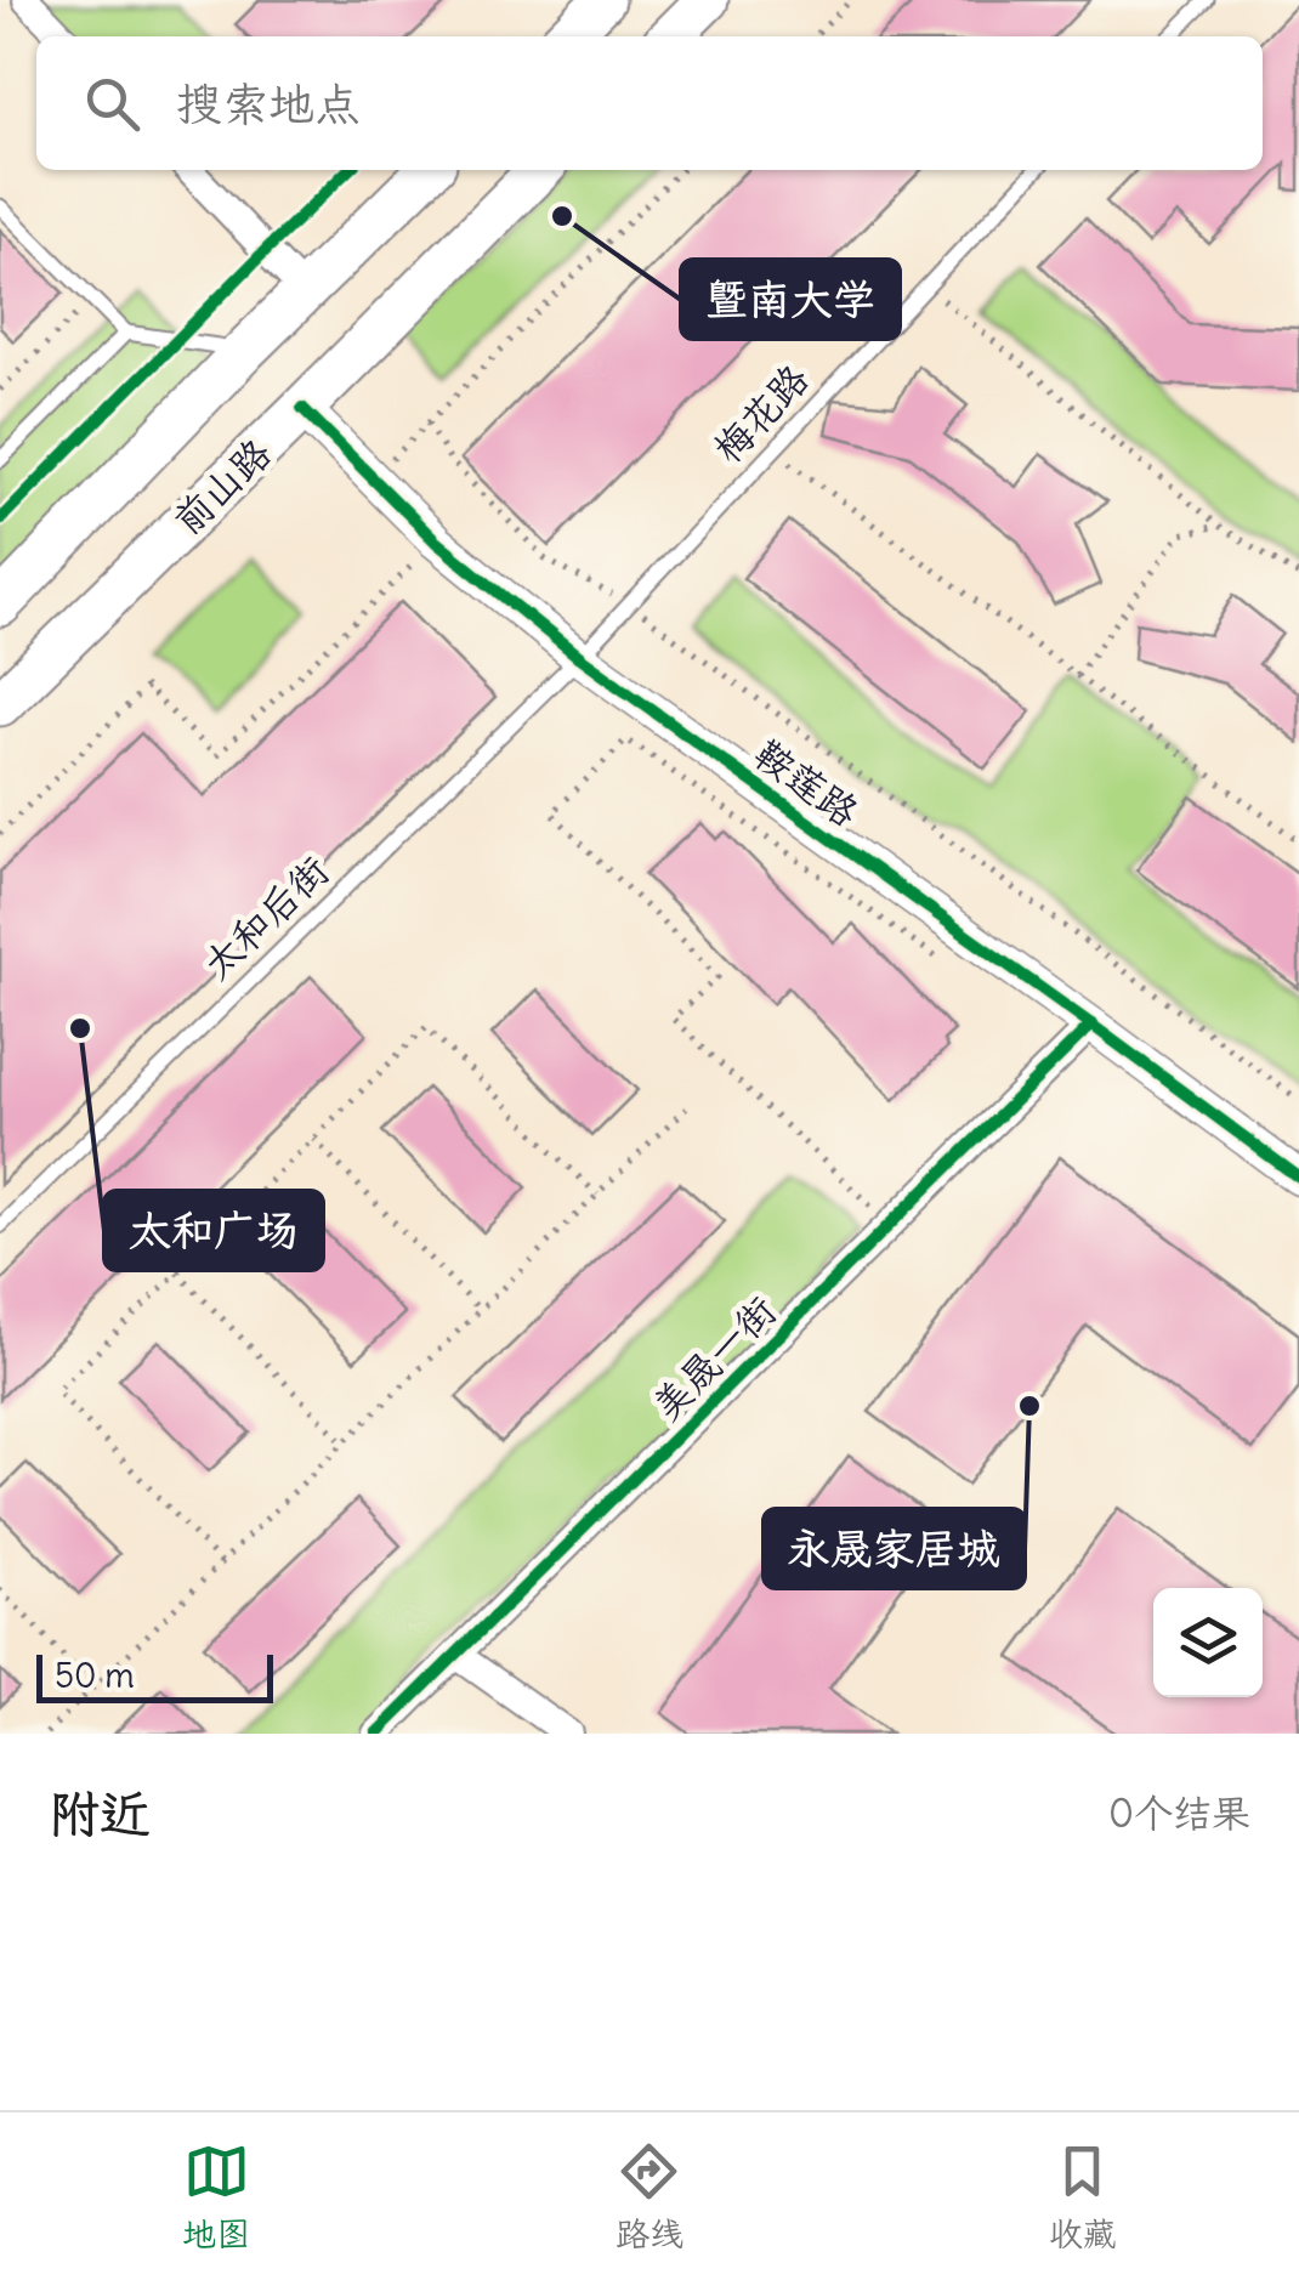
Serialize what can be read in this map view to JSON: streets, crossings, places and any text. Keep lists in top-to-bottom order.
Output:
{
  "streets": {
    "main road": ["前山路"],
    "street": ["鞍莲路", "美晟一街"],
    "lane": ["梅花路", "太和后街"]
  },
  "crossings": [
    ["梅花路", "鞍莲路"],
    ["梅花路", "太和后街"],
    ["前山路", "鞍莲路"],
    ["鞍莲路", "太和后街"],
    ["鞍莲路", "美晟一街"]
  ],
  "places": ["暨南大学", "太和广场", "永晟家居城"],
  "scale_bar": "50 m",
  "page": {
    "search": "搜索地点",
    "scale": "50 m",
    "heading": ["附近", "0个结果"],
    "nav": ["地图", "路线", "收藏"]
  }
}
